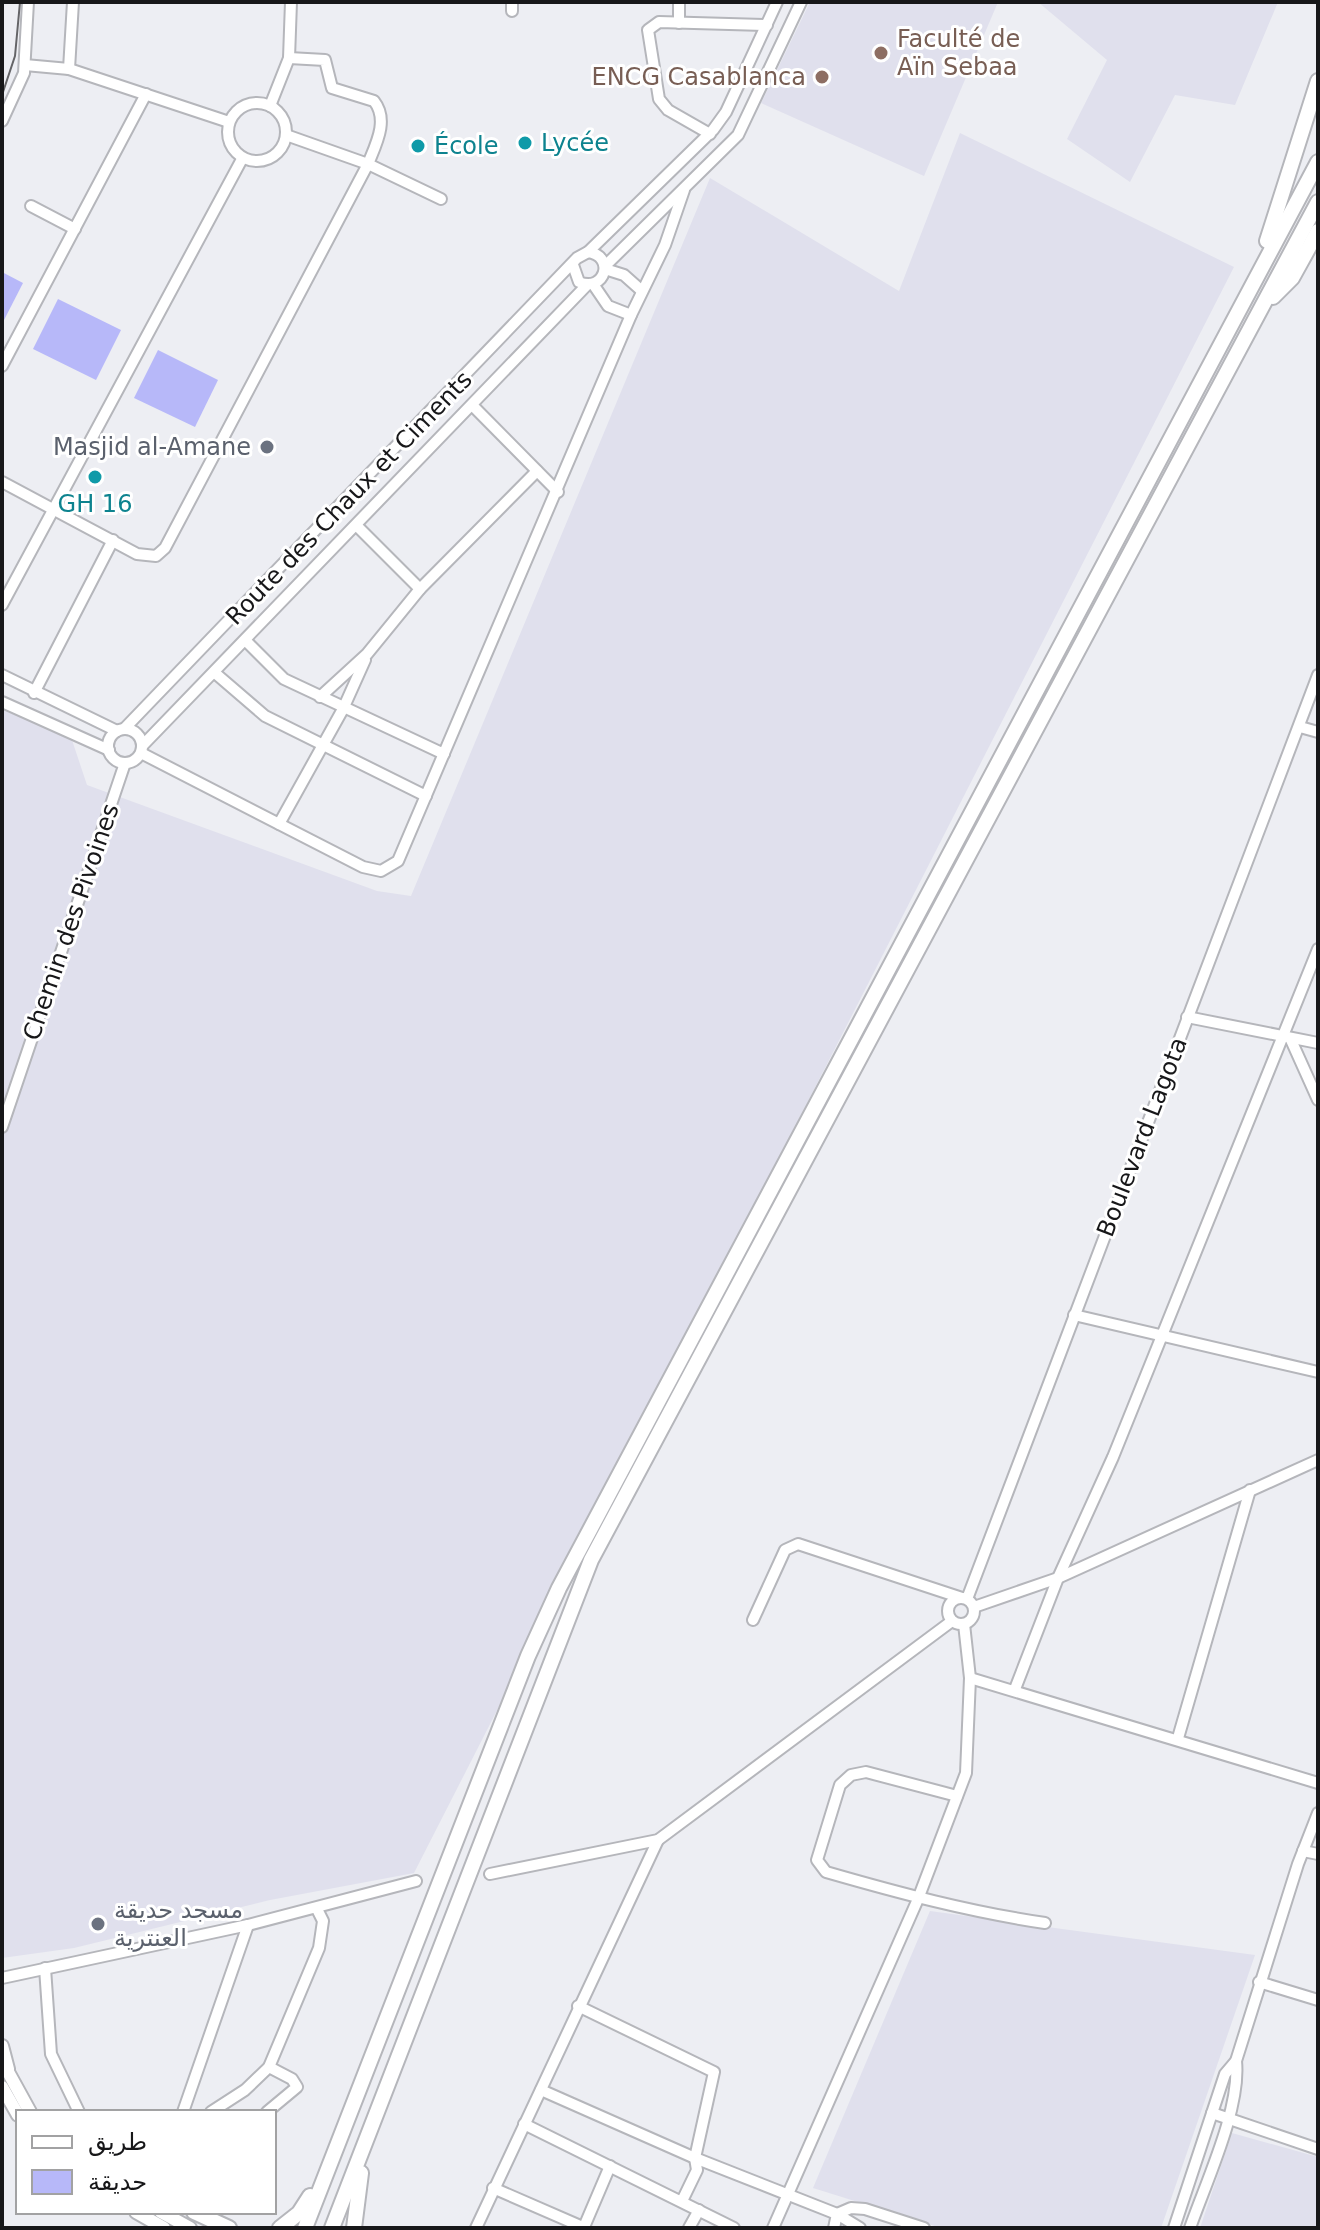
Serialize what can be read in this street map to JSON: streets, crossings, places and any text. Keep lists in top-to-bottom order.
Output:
{
  "streets": {
    "street": ["Route des Chaux et Ciments", "Chemin des Pivoines", "Boulevard Lagota"]
  },
  "crossings": [
    ["Route des Chaux et Ciments", "Chemin des Pivoines"]
  ],
  "places": [
    "Faculté de Aïn Sebaa",
    "ENCG Casablanca",
    "Lycée",
    "École",
    "Masjid al-Amane",
    "GH 16",
    "مسجد حديقة العنترية"
  ],
  "legend": ["طريق", "حديقة"]
}
